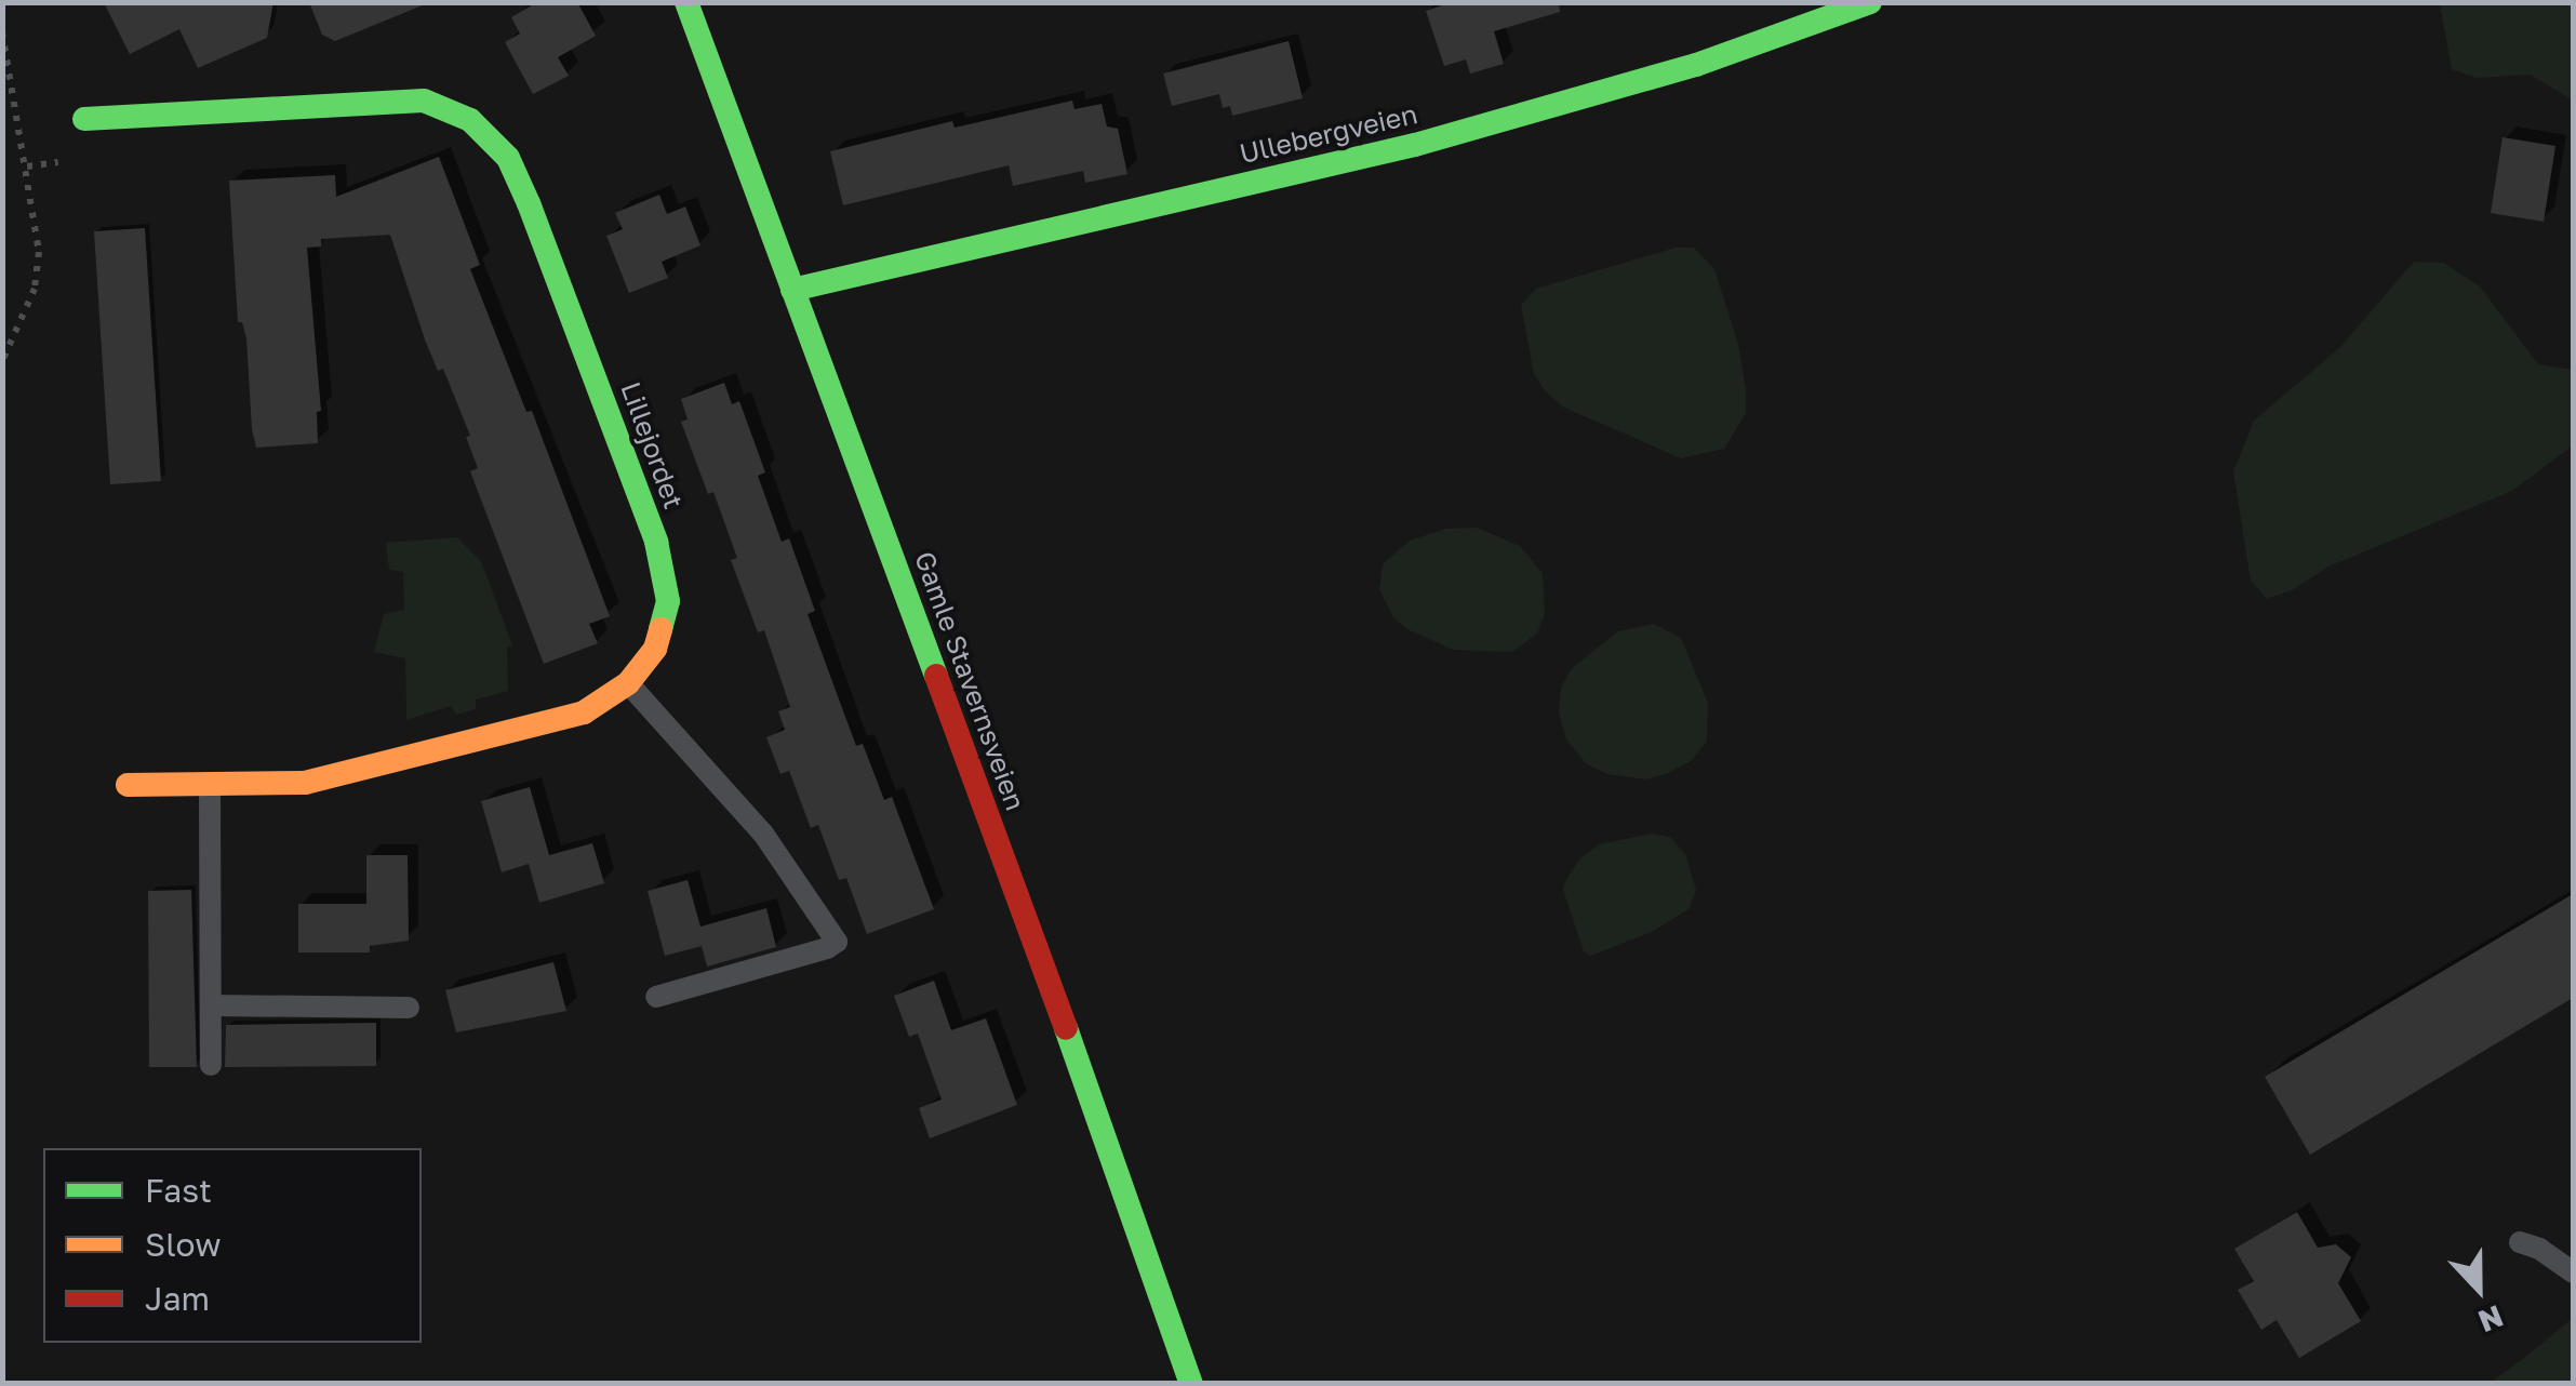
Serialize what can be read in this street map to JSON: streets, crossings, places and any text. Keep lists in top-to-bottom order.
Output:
{
  "streets": {
    "street": ["Ullebergveien", "Lillejordet", "Gamle Stavernsveien"]
  },
  "crossings": [
    ["Ullebergveien", "Gamle Stavernsveien"]
  ],
  "legend": ["Fast", "Slow", "Jam"],
  "north": "bottom"
}
